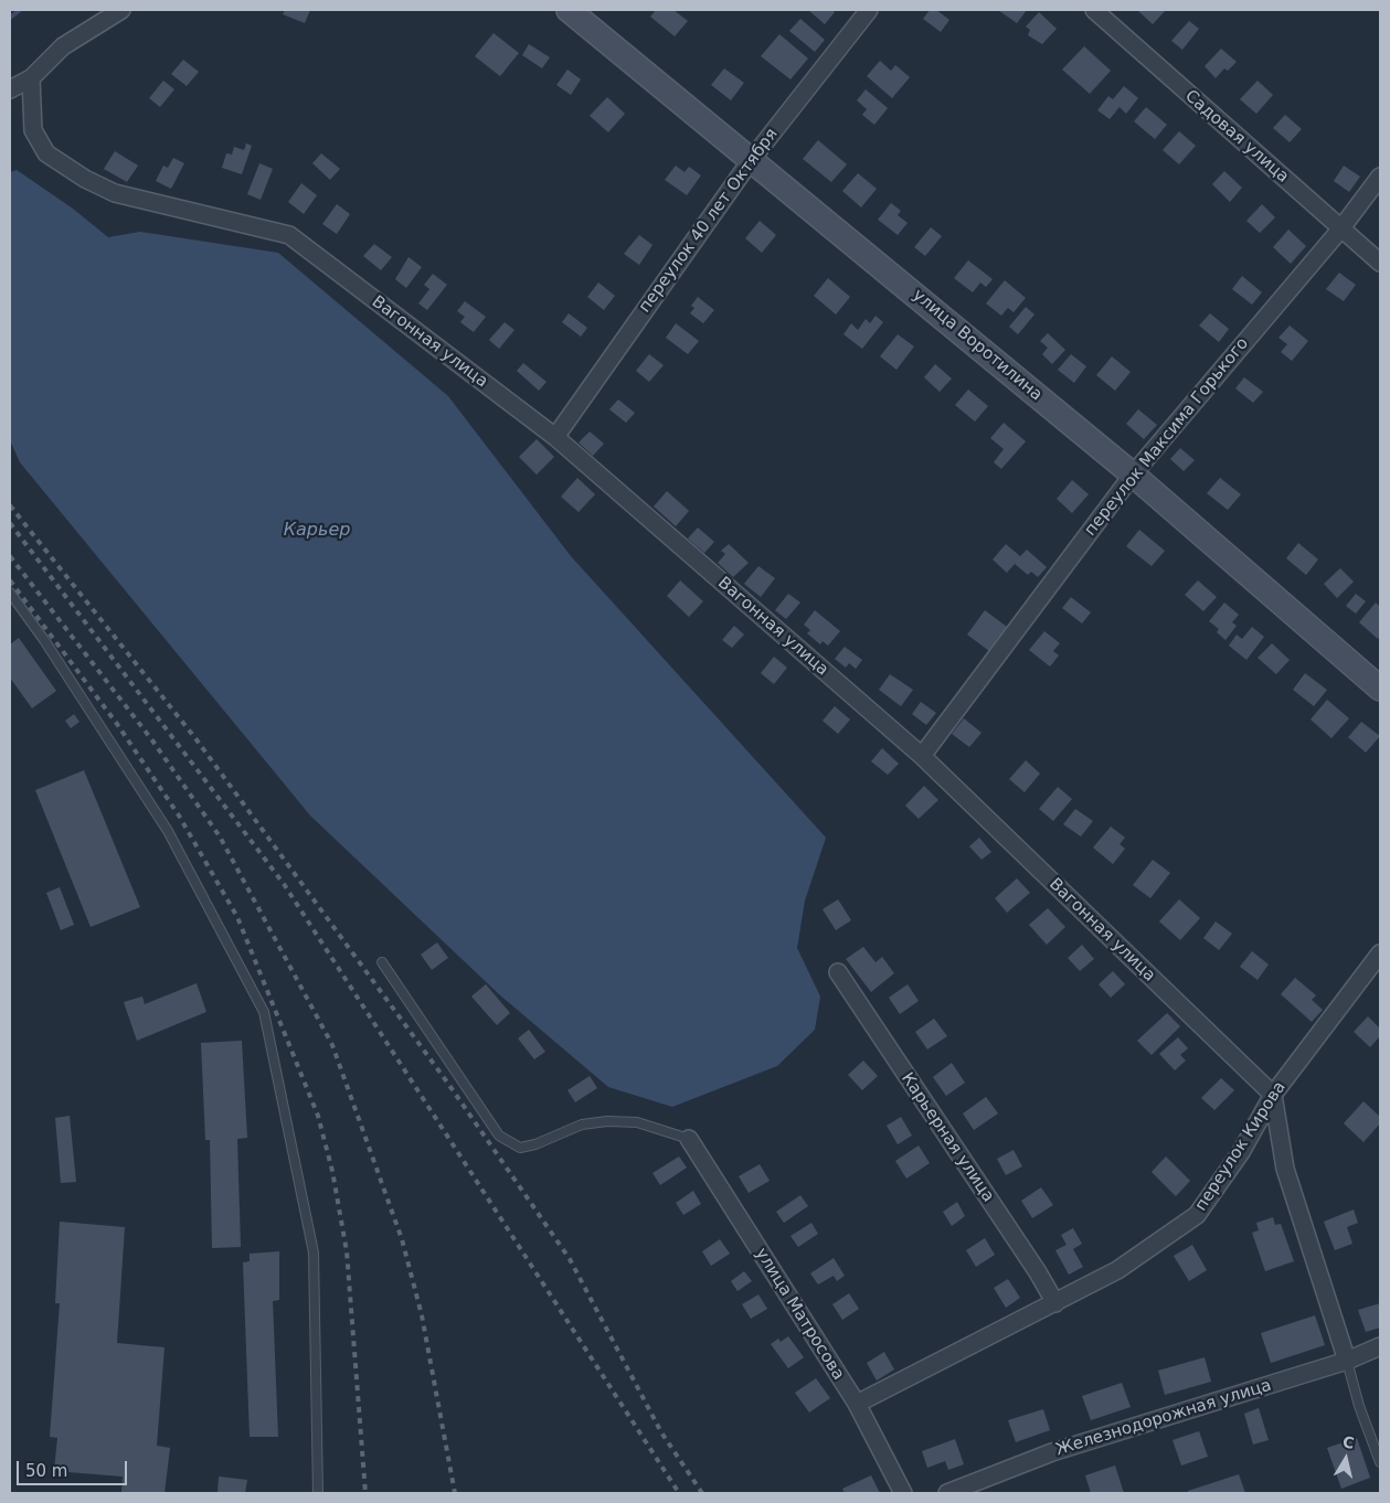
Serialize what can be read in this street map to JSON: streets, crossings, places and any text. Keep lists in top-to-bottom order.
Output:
{
  "streets": {
    "street": [
      "Садовая улица",
      "переулок 40 лет Октября",
      "Вагонная улица",
      "улица Воротилина",
      "переулок Максима Горького",
      "Карьерная улица",
      "переулок Кирова",
      "улица Матросова",
      "Железнодорожная улица"
    ]
  },
  "crossings": [
    ["Садовая улица", "переулок Максима Горького"],
    ["переулок 40 лет Октября", "Вагонная улица"],
    ["переулок 40 лет Октября", "улица Воротилина"],
    ["Вагонная улица", "переулок Максима Горького"],
    ["Вагонная улица", "переулок Кирова"],
    ["улица Воротилина", "переулок Максима Горького"],
    ["Карьерная улица", "переулок Кирова"],
    ["переулок Кирова", "улица Матросова"]
  ],
  "water": ["Карьер"],
  "scale_bar": "50 m",
  "north": "top"
}
